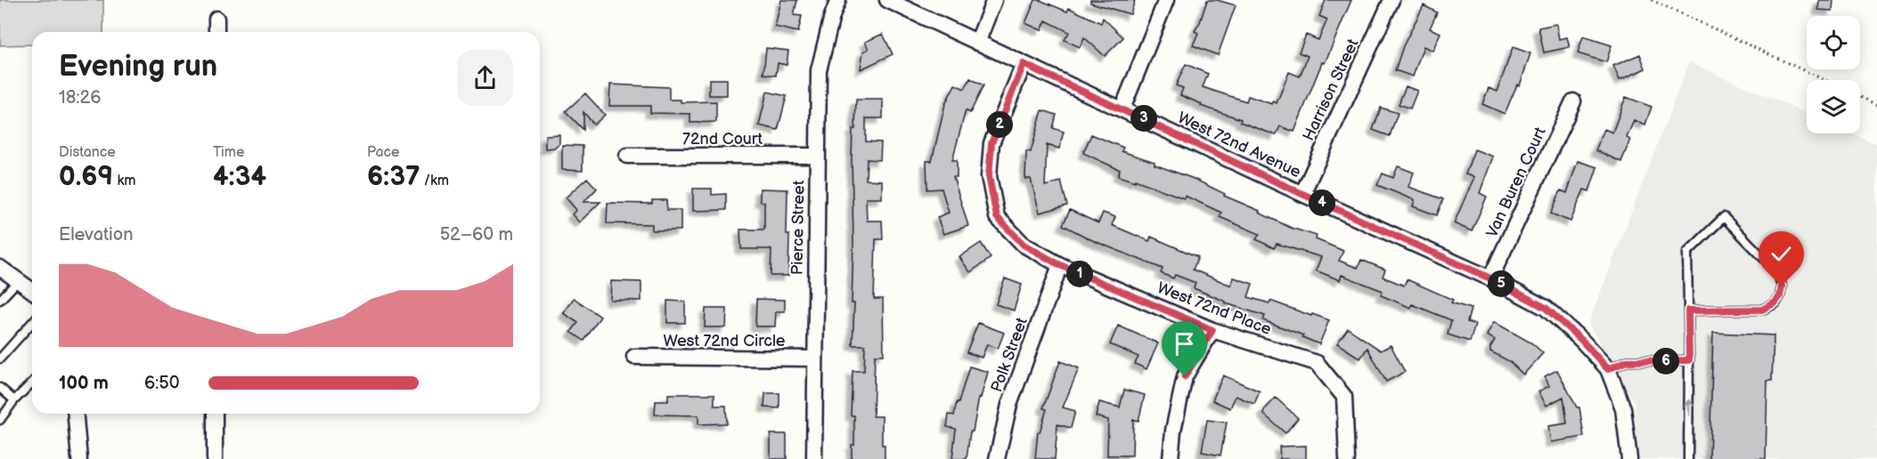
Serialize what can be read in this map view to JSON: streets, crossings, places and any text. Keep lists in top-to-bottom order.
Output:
{
  "streets": {
    "street": [
      "Harrison Street",
      "72nd Court",
      "West 72nd Avenue",
      "Van Buren Court",
      "Pierce Street",
      "West 72nd Place",
      "West 72nd Circle",
      "Polk Street"
    ]
  },
  "crossings": [
    ["Harrison Street", "West 72nd Avenue"],
    ["72nd Court", "Pierce Street"],
    ["West 72nd Avenue", "Van Buren Court"],
    ["West 72nd Avenue", "West 72nd Place"],
    ["Pierce Street", "West 72nd Circle"],
    ["West 72nd Place", "Polk Street"]
  ],
  "page": {
    "heading": ["Evening run", "18:26"],
    "pins": [
      "3",
      "2",
      "4",
      "1",
      "5",
      "6"
    ],
    "stats": [
      ["Distance", "0.69 km"],
      ["Time", "4:34"],
      ["Pace", "6:37 /km"]
    ],
    "chart": ["Elevation", "52–60 m"],
    "list": [
      {
        "name": "100 m",
        "note": "6:50"
      }
    ]
  }
}
